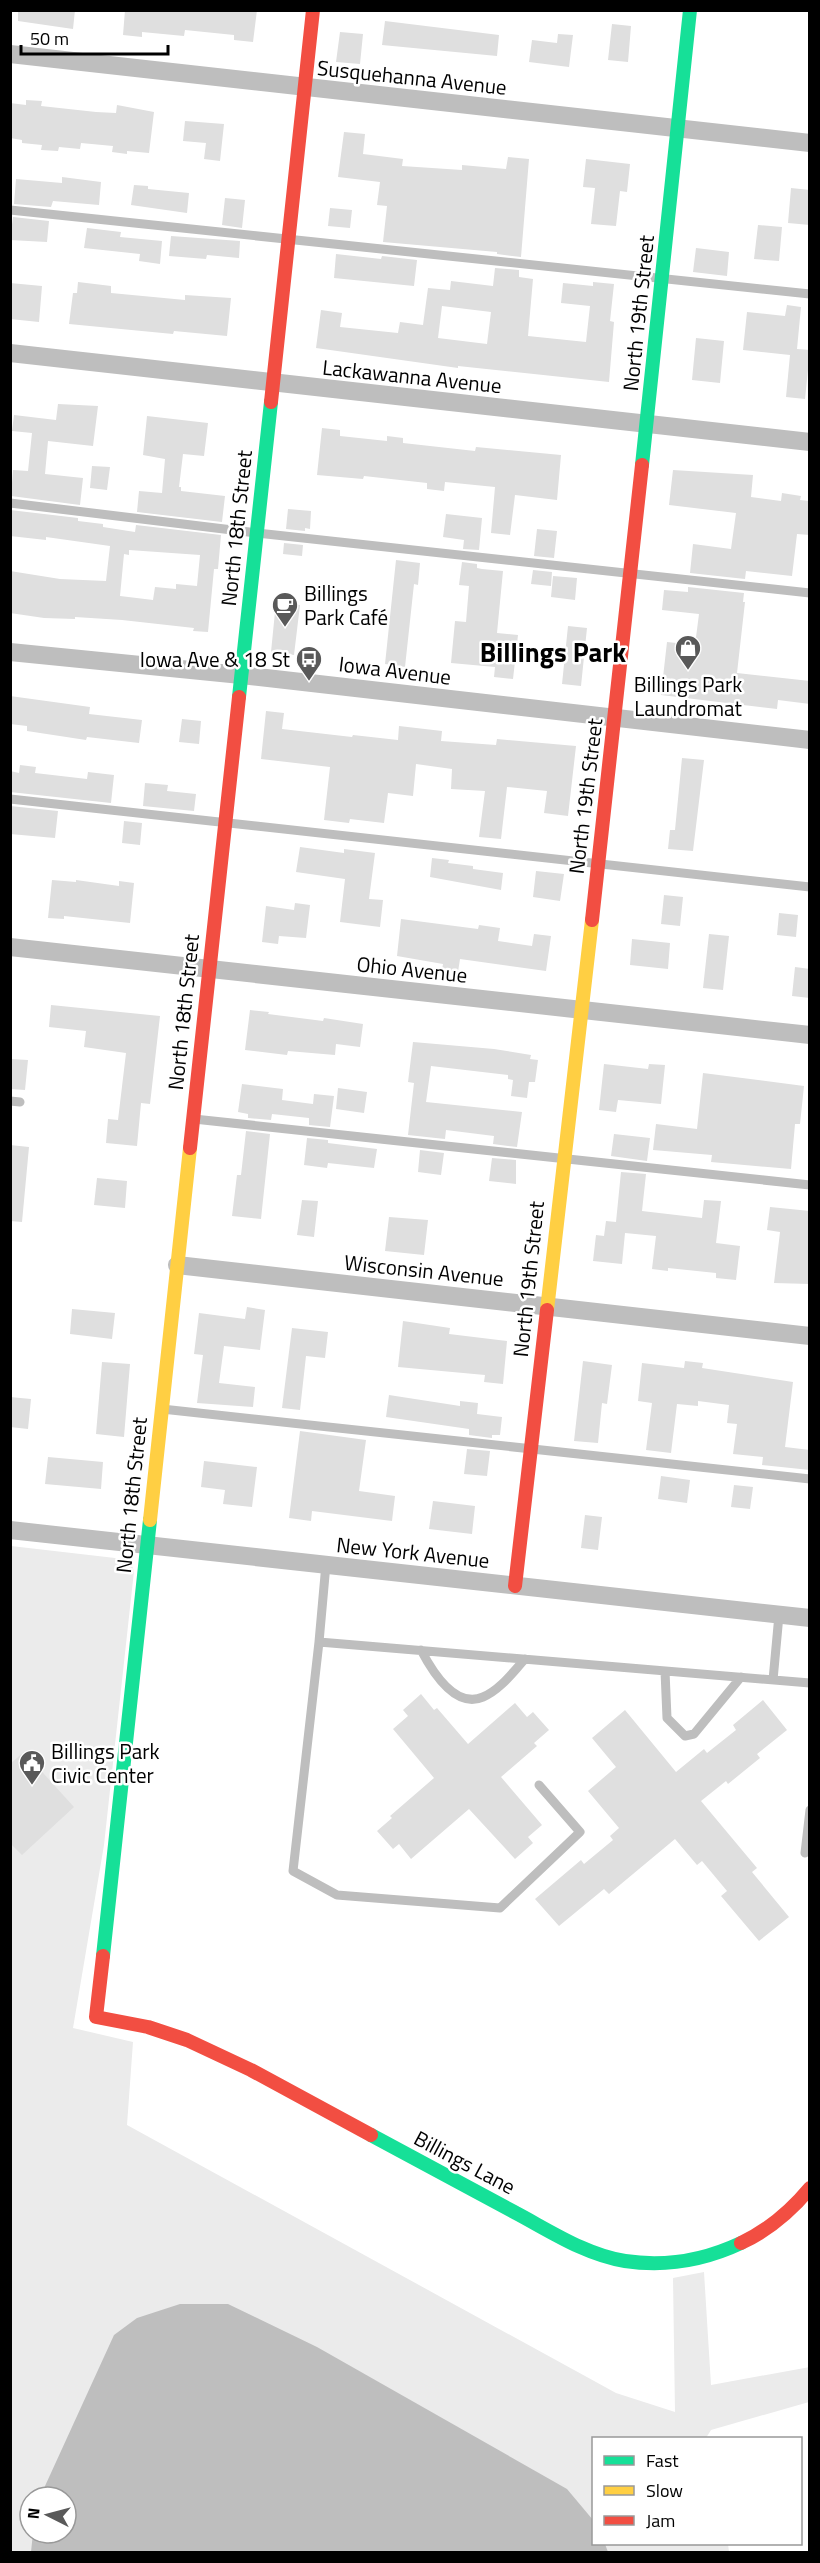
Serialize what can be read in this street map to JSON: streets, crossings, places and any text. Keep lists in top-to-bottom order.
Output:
{
  "streets": {
    "street": [
      "Susquehanna Avenue",
      "North 19th Street",
      "Lackawanna Avenue",
      "North 18th Street",
      "Iowa Avenue",
      "Ohio Avenue",
      "Wisconsin Avenue",
      "New York Avenue",
      "Billings Lane"
    ]
  },
  "crossings": [
    ["Susquehanna Avenue", "North 19th Street"],
    ["Susquehanna Avenue", "North 18th Street"],
    ["North 19th Street", "Lackawanna Avenue"],
    ["North 19th Street", "Iowa Avenue"],
    ["North 19th Street", "Ohio Avenue"],
    ["North 19th Street", "Wisconsin Avenue"],
    ["North 19th Street", "New York Avenue"],
    ["Lackawanna Avenue", "North 18th Street"],
    ["North 18th Street", "Iowa Avenue"],
    ["North 18th Street", "Ohio Avenue"],
    ["North 18th Street", "Wisconsin Avenue"],
    ["North 18th Street", "New York Avenue"],
    ["North 18th Street", "Billings Lane"]
  ],
  "districts": ["Billings Park"],
  "places": {
    "cafe": ["Billings Park Café"],
    "shop": ["Billings Park Laundromat"],
    "bus stop": ["Iowa Ave & 18 St"],
    "public building": ["Billings Park Civic Center"]
  },
  "legend": ["Fast", "Slow", "Jam"],
  "scale_bar": "50 m",
  "north": "left"
}
